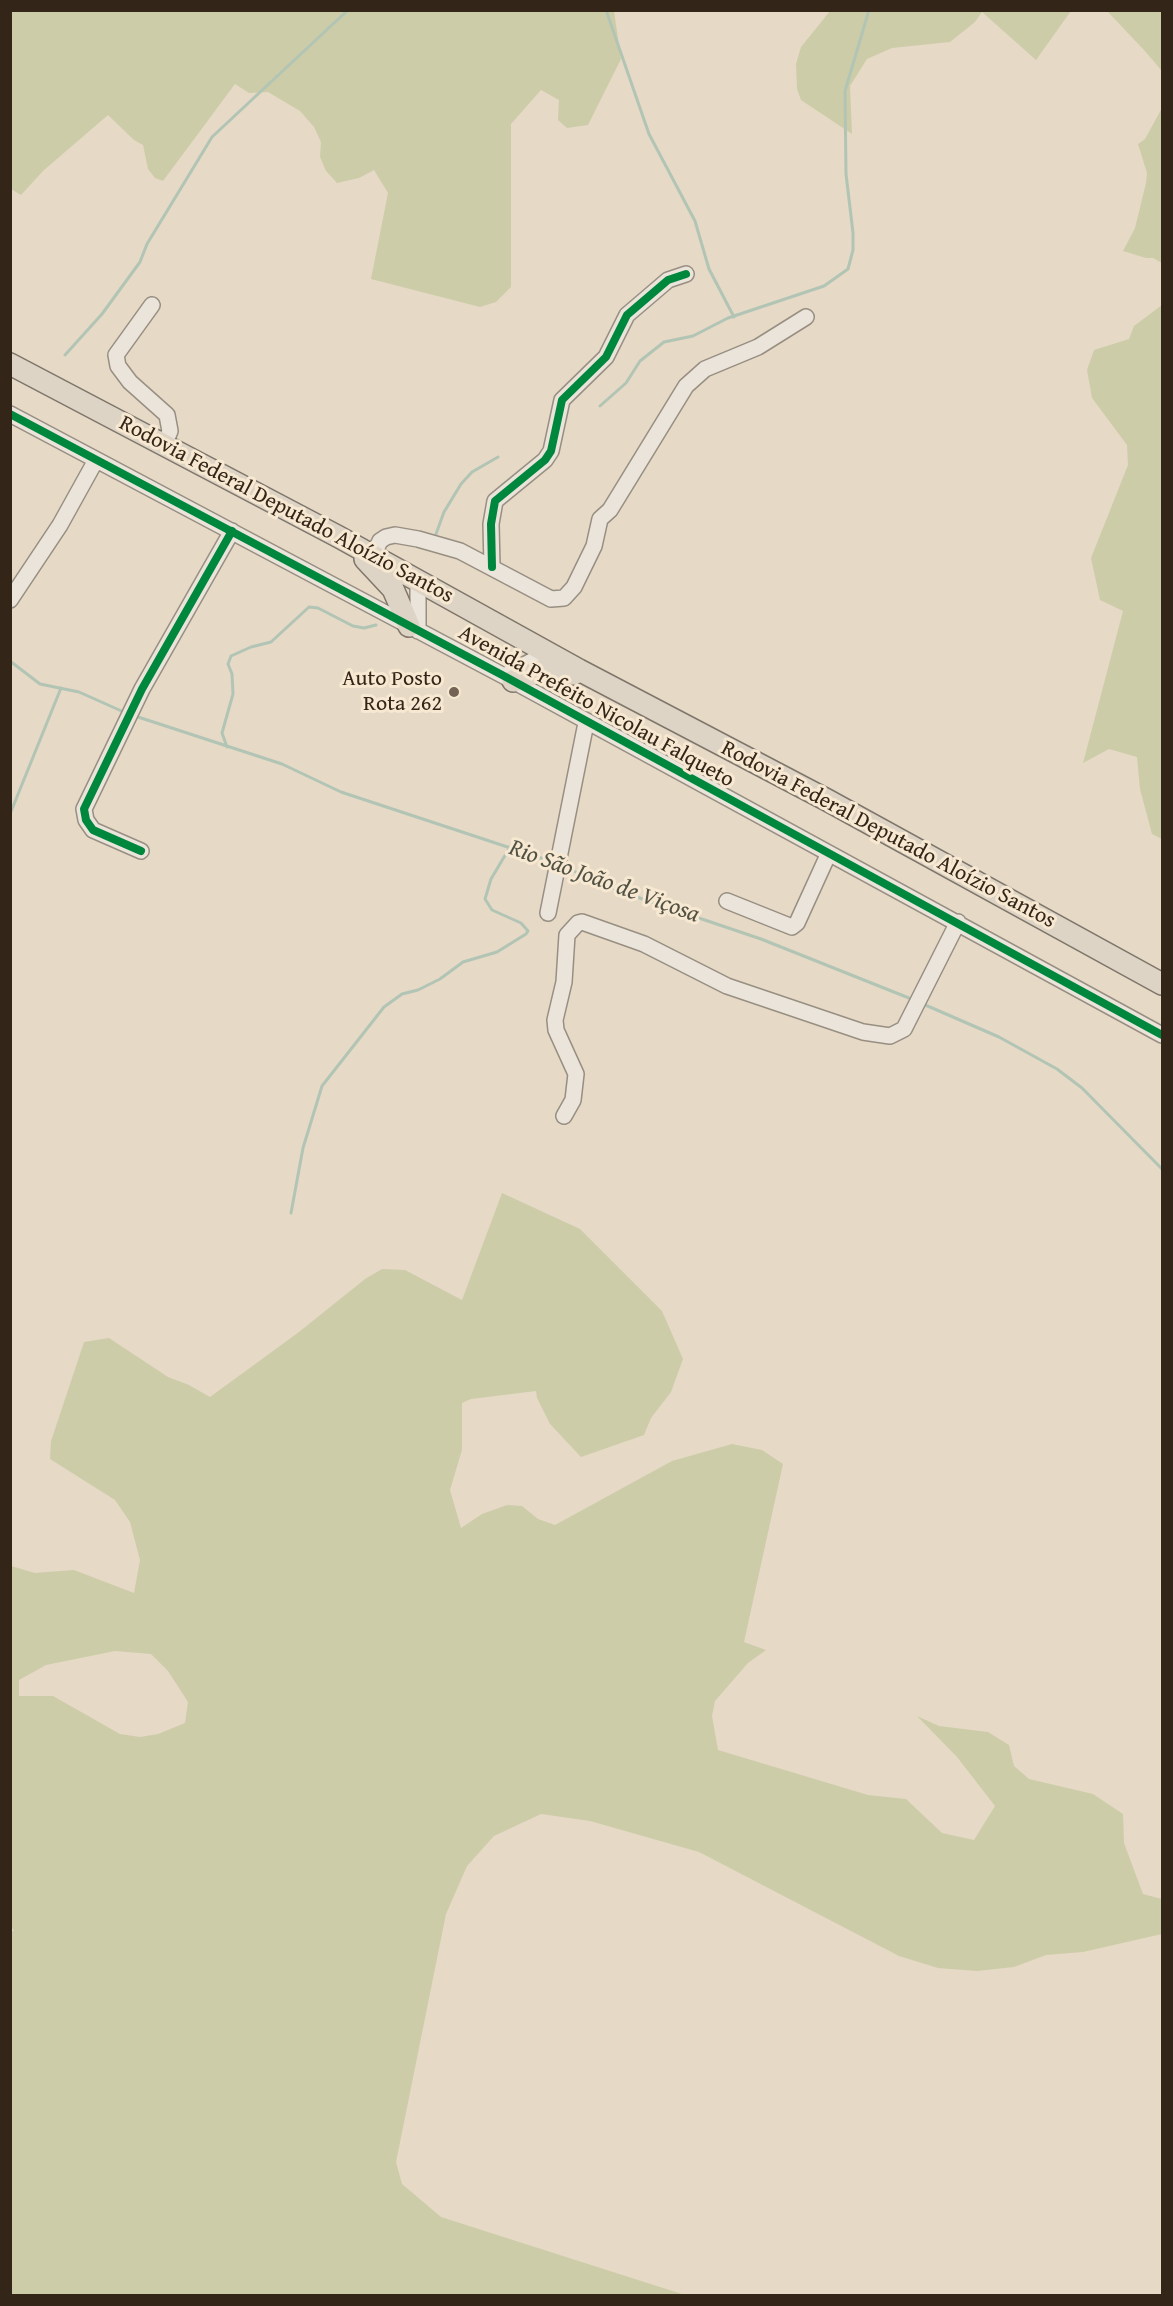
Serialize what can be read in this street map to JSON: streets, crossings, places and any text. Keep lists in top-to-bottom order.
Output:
{
  "streets": {
    "highway": ["Rodovia Federal Deputado Aloízio Santos"],
    "street": ["Avenida Prefeito Nicolau Falqueto"]
  },
  "water": ["Rio São João de Viçosa"],
  "places": ["Auto Posto Rota 262"]
}
